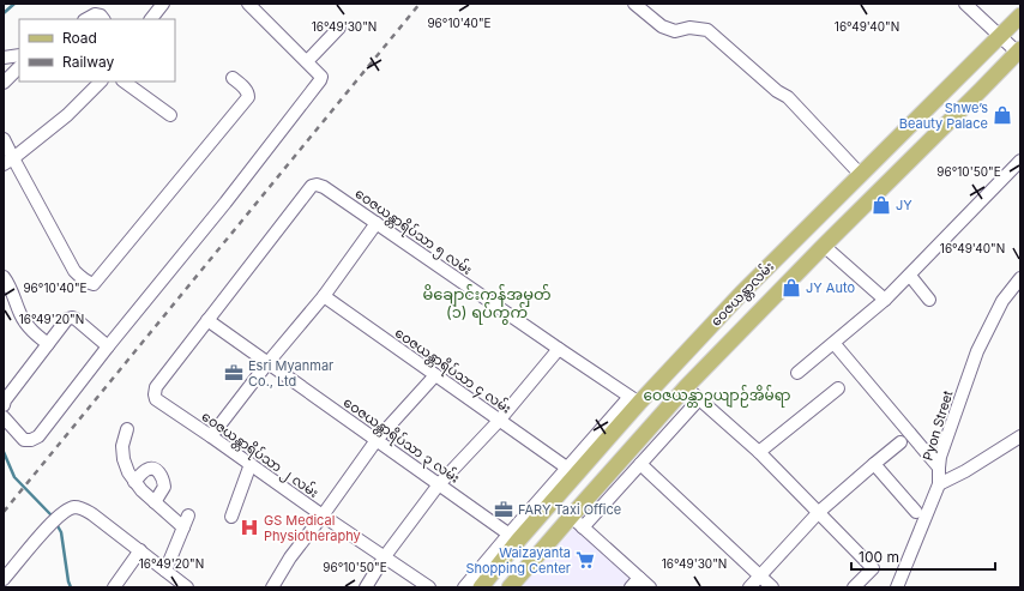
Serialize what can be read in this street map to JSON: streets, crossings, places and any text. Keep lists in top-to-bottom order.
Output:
{
  "streets": {
    "main road": ["ဝေဇယန္တာလမ်း"],
    "street": [
      "ဝေဇယန္တာရိပ်သာ ၅ လမ်း",
      "ဝေဇယန္တာရိပ်သာ ၄ လမ်း",
      "Pyon Street",
      "ဝေဇယန္တာရိပ်သာ ၃ လမ်း",
      "ဝေဇယန္တာရိပ်သာ ၂ လမ်း"
    ]
  },
  "crossings": [
    ["ဝေဇယန္တာရိပ်သာ ၅ လမ်း", "ဝေဇယန္တာလမ်း"],
    ["ဝေဇယန္တာရိပ်သာ ၅ လမ်း", "ဝေဇယန္တာရိပ်သာ ၃ လမ်း"],
    ["ဝေဇယန္တာရိပ်သာ ၅ လမ်း", "ဝေဇယန္တာရိပ်သာ ၂ လမ်း"],
    ["ဝေဇယန္တာလမ်း", "ဝေဇယန္တာရိပ်သာ ၄ လမ်း"],
    ["ဝေဇယန္တာလမ်း", "ဝေဇယန္တာရိပ်သာ ၃ လမ်း"],
    ["ဝေဇယန္တာရိပ်သာ ၃ လမ်း", "ဝေဇယန္တာရိပ်သာ ၂ လမ်း"]
  ],
  "districts": ["မိချောင်းကန်အမှတ် (၁) ရပ်ကွက်", "ဝေဇယန္တာဥယျာဉ်အိမ်ရာ"],
  "places": {
    "shop": ["Shwe’s Beauty Palace", "JY", "JY Auto"],
    "office": ["Esri Myanmar Co., Ltd", "FARY Taxi Office"],
    "hospital": ["GS Medical Physiotheraphy"],
    "supermarket": ["Waizayanta Shopping Center"]
  },
  "legend": ["Road", "Railway"],
  "scale_bar": "100 m",
  "coordinates": [
    "96°10'40\"E",
    "16°49'30\"N",
    "16°49'40\"N",
    "96°10'50\"E",
    "16°49'20\"N"
  ]
}
